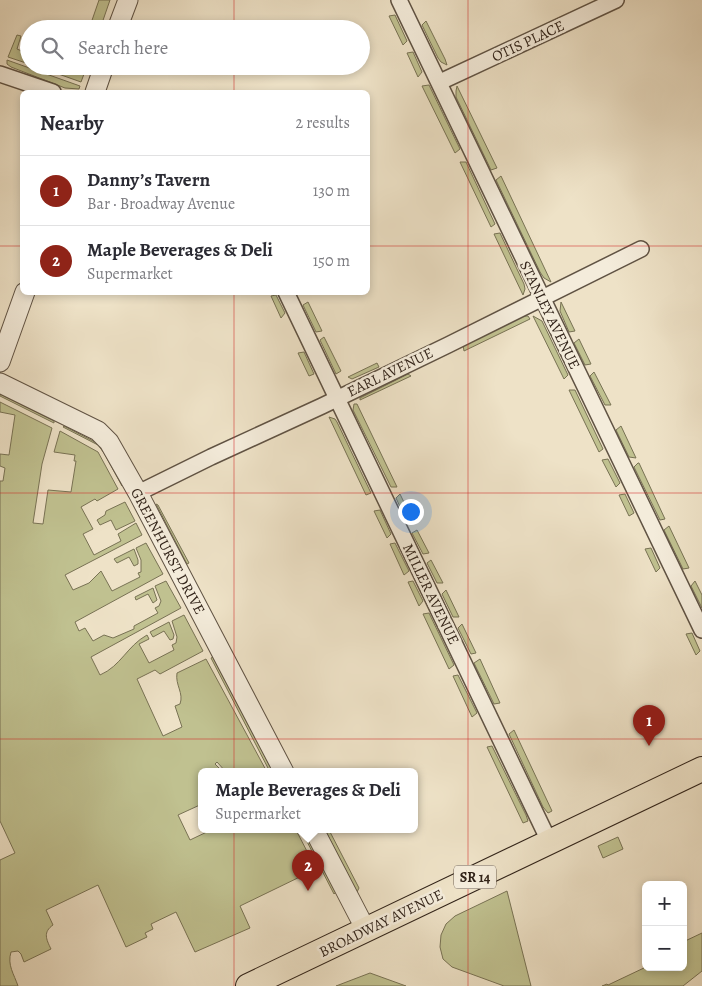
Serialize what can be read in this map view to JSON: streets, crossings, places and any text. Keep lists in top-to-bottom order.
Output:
{
  "streets": {
    "main road": ["SR 14", "BROADWAY AVENUE"],
    "street": [
      "OTIS PLACE",
      "STANLEY AVENUE",
      "EARL AVENUE",
      "GREENHURST DRIVE",
      "MILLER AVENUE"
    ]
  },
  "crossings": [
    ["OTIS PLACE", "STANLEY AVENUE"],
    ["STANLEY AVENUE", "EARL AVENUE"],
    ["EARL AVENUE", "GREENHURST DRIVE"],
    ["EARL AVENUE", "MILLER AVENUE"],
    ["MILLER AVENUE", "BROADWAY AVENUE"]
  ],
  "page": {
    "search": "Search here",
    "heading": ["Nearby", "2 results"],
    "list": [
      {
        "mark": "1",
        "name": "Danny’s Tavern",
        "note": "Bar · Broadway Avenue",
        "value": "130 m"
      },
      {
        "mark": "2",
        "name": "Maple Beverages & Deli",
        "note": "Supermarket",
        "value": "150 m"
      }
    ],
    "pins": ["1", "2"],
    "popup": ["Maple Beverages & Deli", "Supermarket"],
    "map_buttons": ["+", "−"]
  }
}
